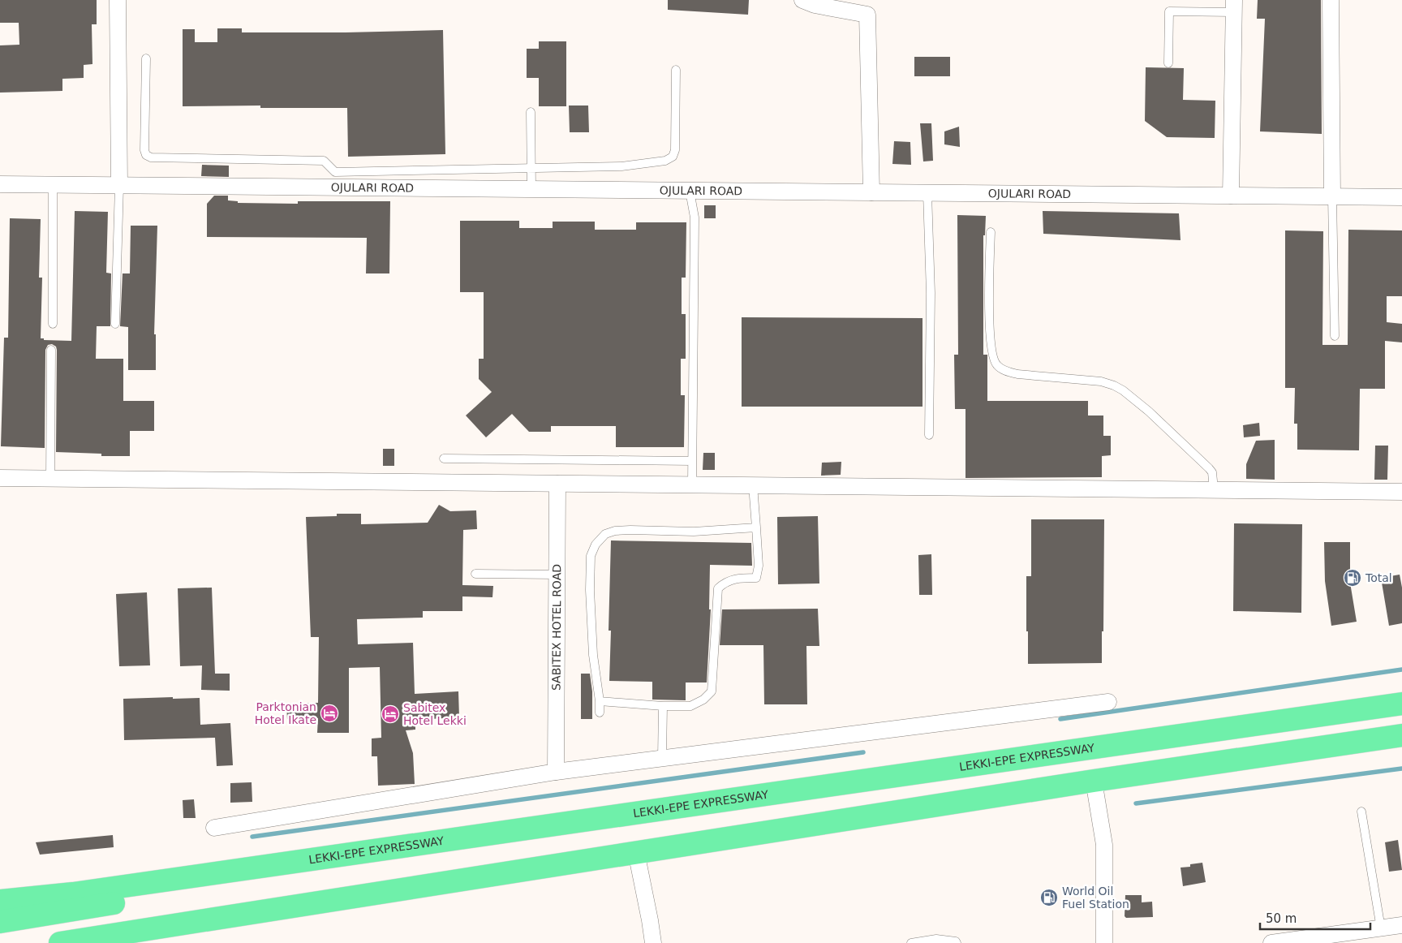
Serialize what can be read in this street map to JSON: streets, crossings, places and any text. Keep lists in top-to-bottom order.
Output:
{
  "streets": {
    "highway": ["LEKKI-EPE EXPRESSWAY"],
    "street": ["OJULARI ROAD", "SABITEX HOTEL ROAD"]
  },
  "places": {
    "fuel station": ["Total", "World Oil Fuel Station"],
    "hotel": ["Parktonian Hotel Ikate", "Sabitex Hotel Lekki"]
  },
  "scale_bar": "50 m"
}
